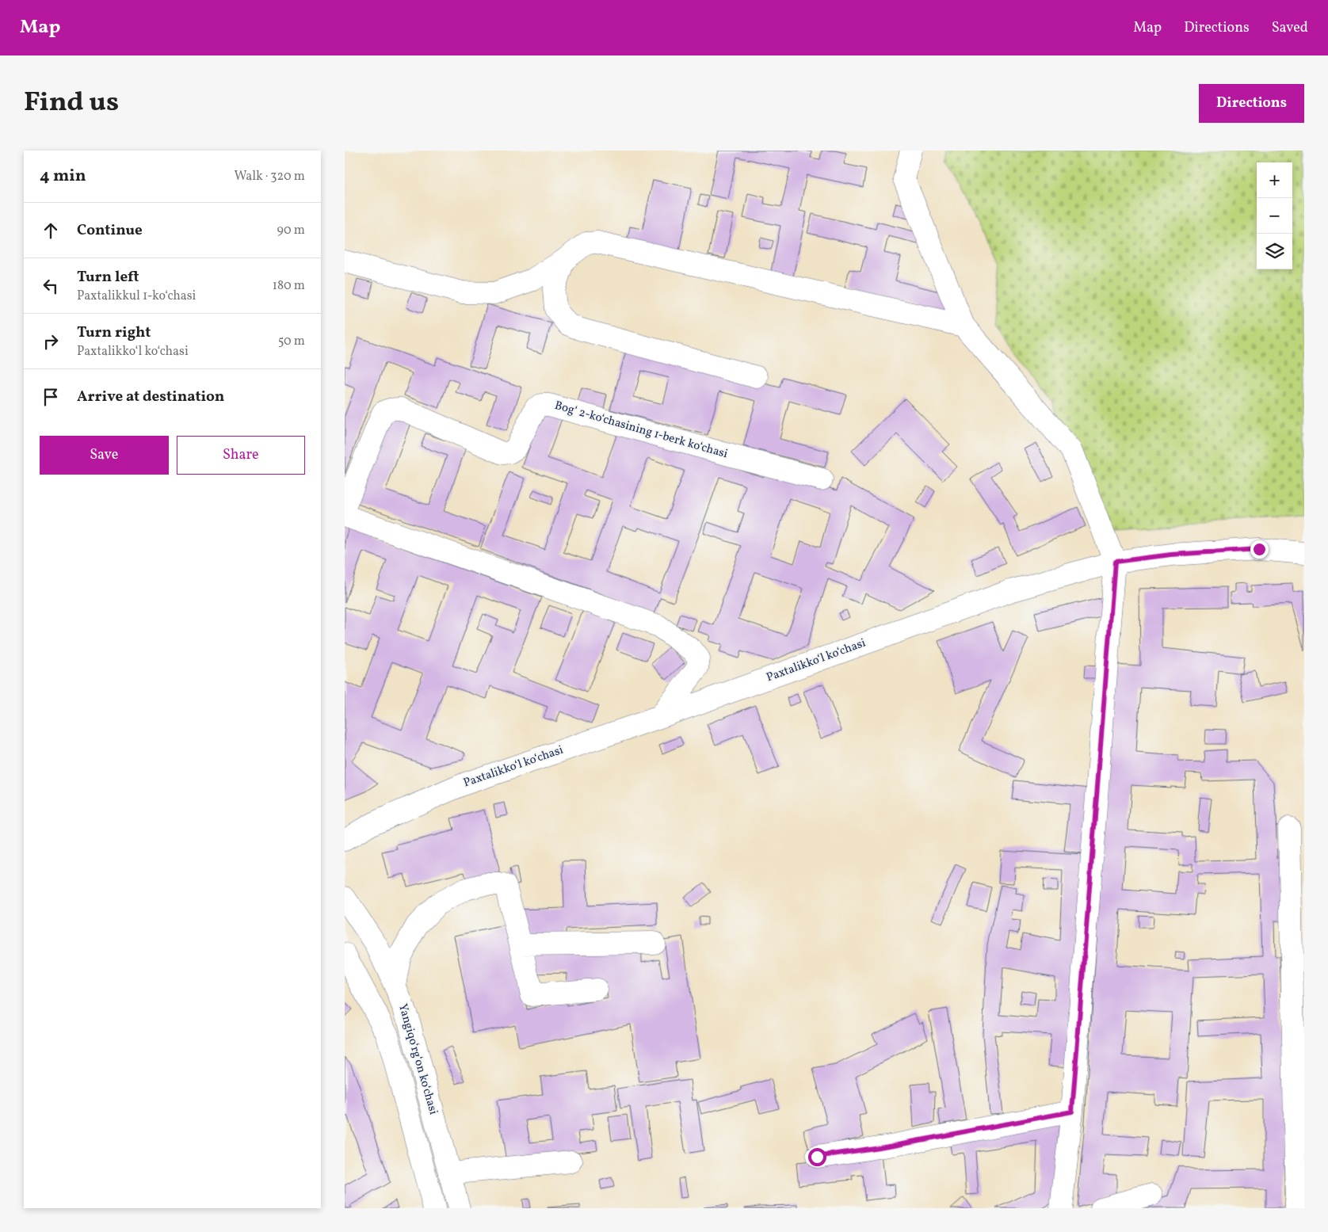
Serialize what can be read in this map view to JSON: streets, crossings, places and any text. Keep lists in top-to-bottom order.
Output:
{
  "streets": {
    "street": ["Bogʻ 2-koʻchasining 1-berk koʻchasi", "Paxtalikkoʻl koʻchasi", "Yangiqoʻrgʻon koʻchasi"]
  },
  "page": {
    "header": "Map",
    "nav": ["Map", "Directions", "Saved"],
    "title": "Find us",
    "buttons": [
      "Directions",
      ["Save", "Share"]
    ],
    "heading": ["4 min", "Walk · 320 m"],
    "map_buttons": ["+", "−"],
    "list": [
      ["Continue", "90 m"],
      ["Turn left", "Paxtalikkul 1-koʻchasi", "180 m"],
      ["Turn right", "Paxtalikkoʻl koʻchasi", "50 m"],
      "Arrive at destination"
    ]
  }
}
